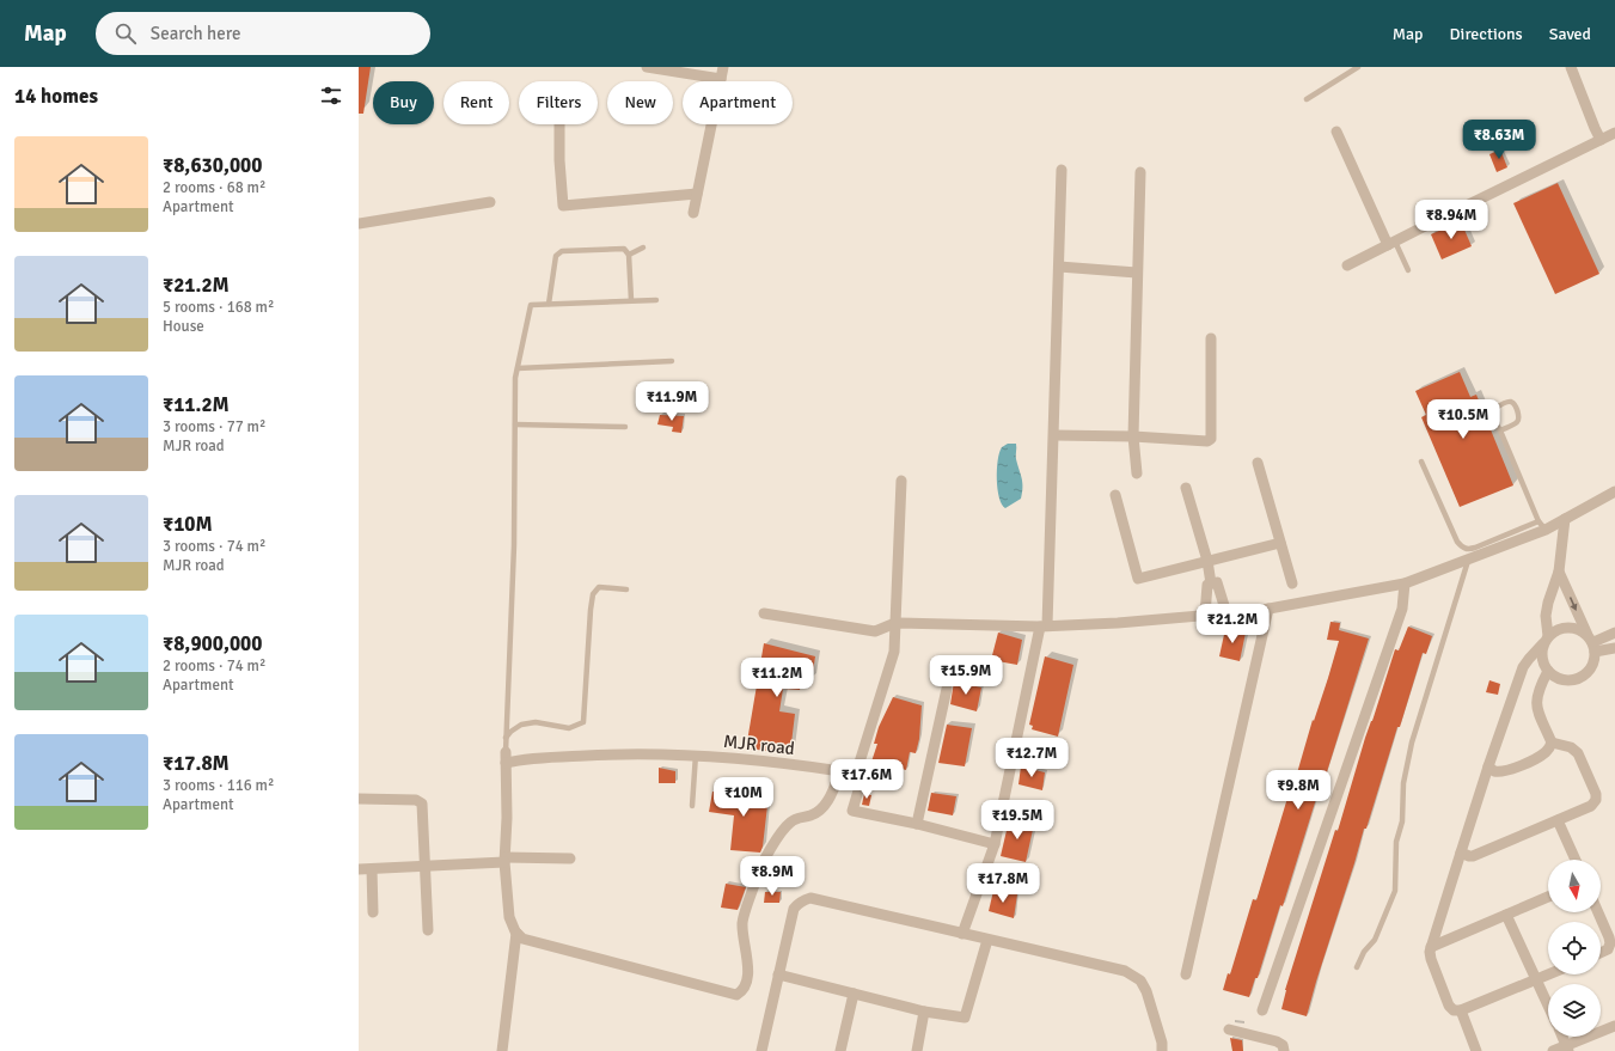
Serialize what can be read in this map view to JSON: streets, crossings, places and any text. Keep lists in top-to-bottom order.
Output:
{
  "streets": {
    "street": ["MJR road"]
  },
  "north": "bottom",
  "page": {
    "header": "Map",
    "search": "Search here",
    "nav": ["Map", "Directions", "Saved"],
    "heading": "14 homes",
    "chip": [
      "Buy",
      "Rent",
      "Filters",
      "New",
      "Apartment"
    ],
    "price": [
      "₹8.63M",
      "₹8.94M",
      "₹11.9M",
      "₹10.5M",
      "₹21.2M",
      "₹15.9M",
      "₹11.2M",
      "₹12.7M",
      "₹17.6M",
      "₹9.8M",
      "₹10M",
      "₹19.5M",
      "₹8.9M",
      "₹17.8M"
    ],
    "list": [
      {
        "name": "₹8,630,000",
        "note": "2 rooms · 68 m² · Apartment"
      },
      {
        "name": "₹21.2M",
        "note": "5 rooms · 168 m² · House"
      },
      {
        "name": "₹11.2M",
        "note": "3 rooms · 77 m² · MJR road"
      },
      {
        "name": "₹10M",
        "note": "3 rooms · 74 m² · MJR road"
      },
      {
        "name": "₹8,900,000",
        "note": "2 rooms · 74 m² · Apartment"
      },
      {
        "name": "₹17.8M",
        "note": "3 rooms · 116 m² · Apartment"
      }
    ]
  }
}
